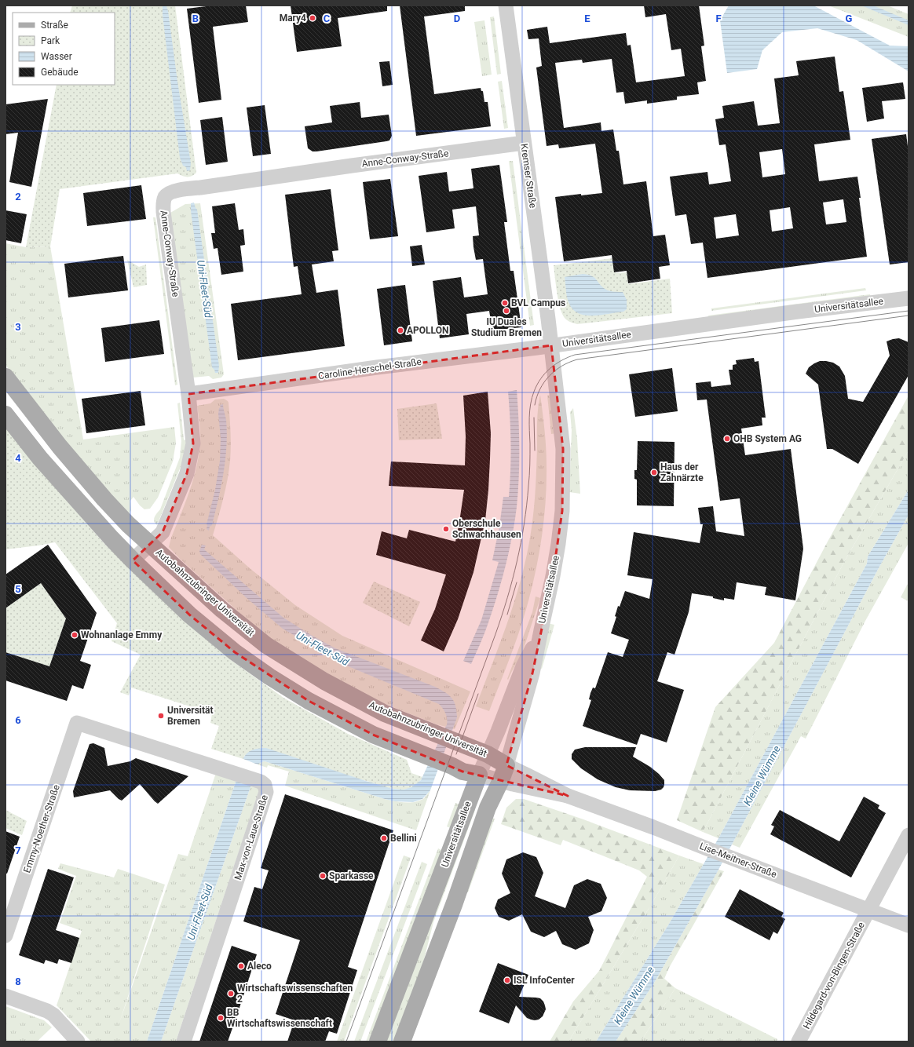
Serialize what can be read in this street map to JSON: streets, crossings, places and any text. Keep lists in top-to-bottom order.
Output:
{
  "streets": {
    "main road": ["Universitätsallee", "Autobahnzubringer Universität"],
    "street": [
      "Anne-Conway-Straße",
      "Kremser Straße",
      "Caroline-Herschel-Straße",
      "Emmy-Noether-Straße",
      "Max-von-Laue-Straße",
      "Lise-Meitner-Straße",
      "Hildegard-von-Bingen-Straße"
    ]
  },
  "crossings": [
    ["Anne-Conway-Straße", "Kremser Straße"],
    ["Anne-Conway-Straße", "Caroline-Herschel-Straße"],
    ["Anne-Conway-Straße", "Autobahnzubringer Universität"],
    ["Kremser Straße", "Universitätsallee"],
    ["Kremser Straße", "Caroline-Herschel-Straße"],
    ["Universitätsallee", "Caroline-Herschel-Straße"],
    ["Universitätsallee", "Autobahnzubringer Universität"],
    ["Universitätsallee", "Lise-Meitner-Straße"],
    ["Autobahnzubringer Universität", "Lise-Meitner-Straße"],
    ["Emmy-Noether-Straße", "Max-von-Laue-Straße"],
    ["Lise-Meitner-Straße", "Hildegard-von-Bingen-Straße"]
  ],
  "water": ["Uni-Fleet-Süd", "Kleine Wümme"],
  "places": [
    "Mary4",
    "BVL Campus",
    "IU Duales Studium Bremen",
    "APOLLON",
    "OHB System AG",
    "Haus der Zahnärzte",
    "Oberschule Schwachhausen",
    "Wohnanlage Emmy",
    "Universität Bremen",
    "Bellini",
    "Sparkasse",
    "Aleco",
    "ISL InfoCenter",
    "Wirtschaftswissenschaften 2",
    "BB Wirtschaftswissenschaft"
  ],
  "legend": [
    "Straße",
    "Park",
    "Wasser",
    "Gebäude"
  ],
  "grid": {
    "columns": [
      "B",
      "C",
      "D",
      "E",
      "F",
      "G"
    ],
    "rows": [
      "2",
      "3",
      "4",
      "5",
      "6",
      "7",
      "8"
    ]
  }
}
